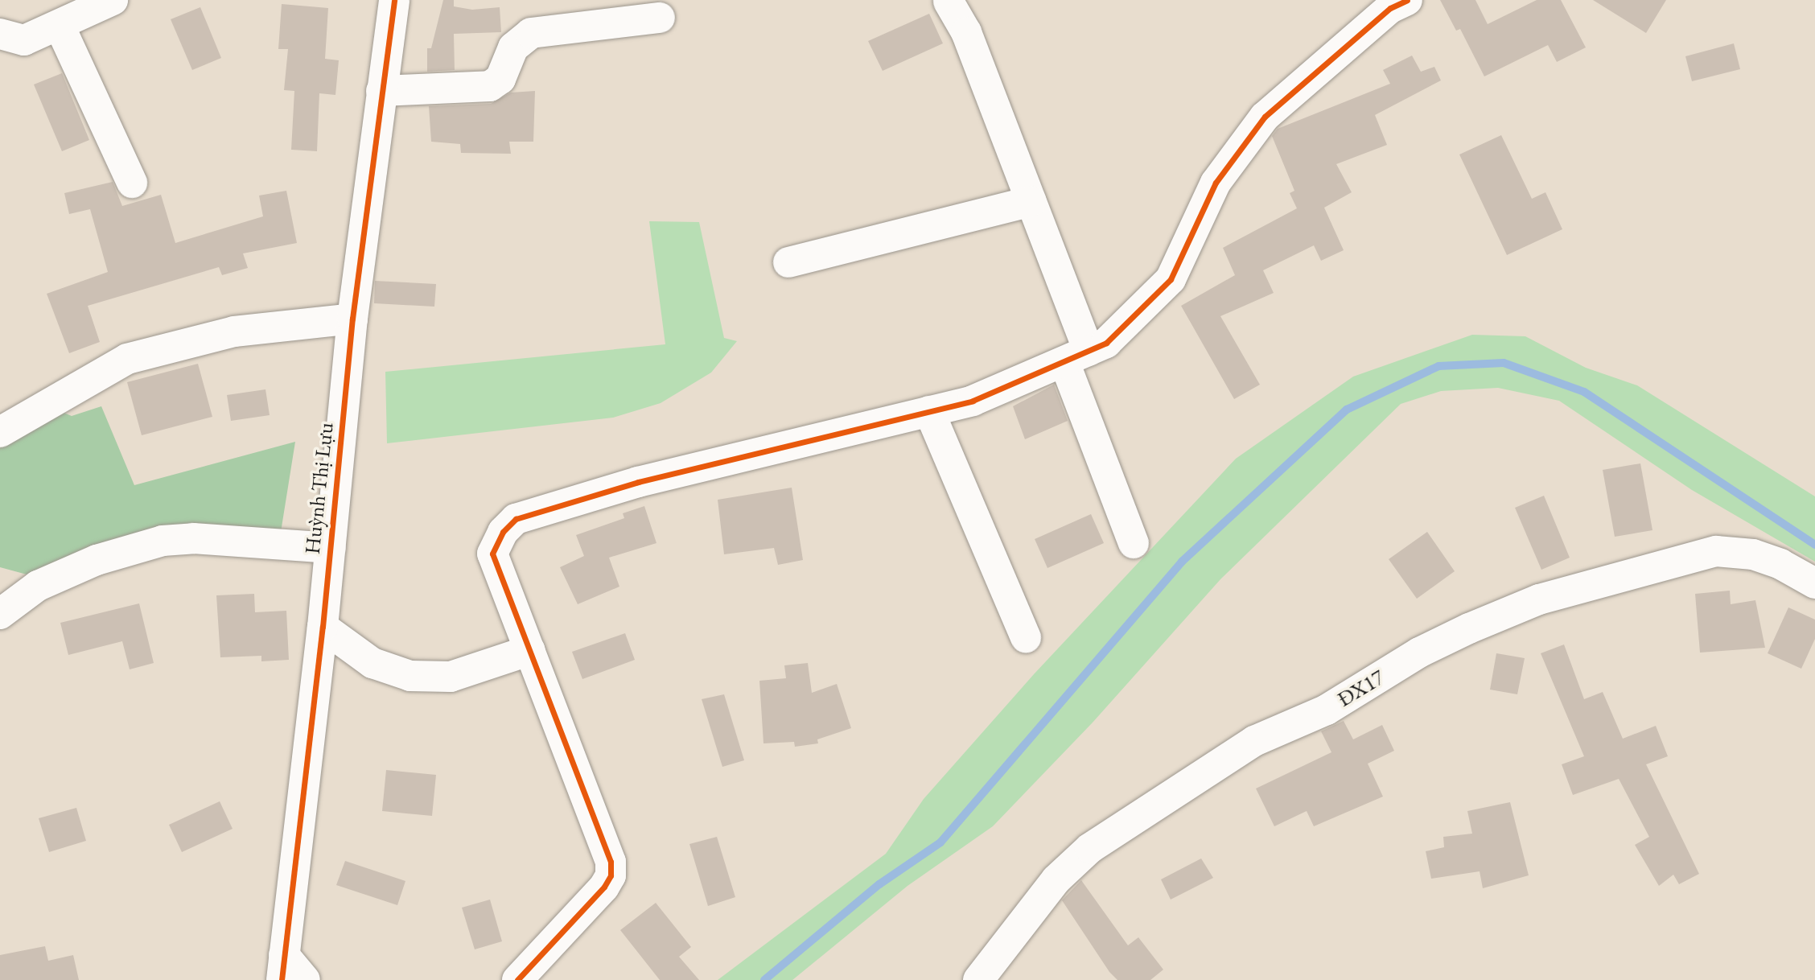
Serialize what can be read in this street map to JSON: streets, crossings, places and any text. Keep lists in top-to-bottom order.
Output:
{
  "streets": {
    "street": ["Huỳnh Thị Lựu", "ĐX17"]
  }
}
